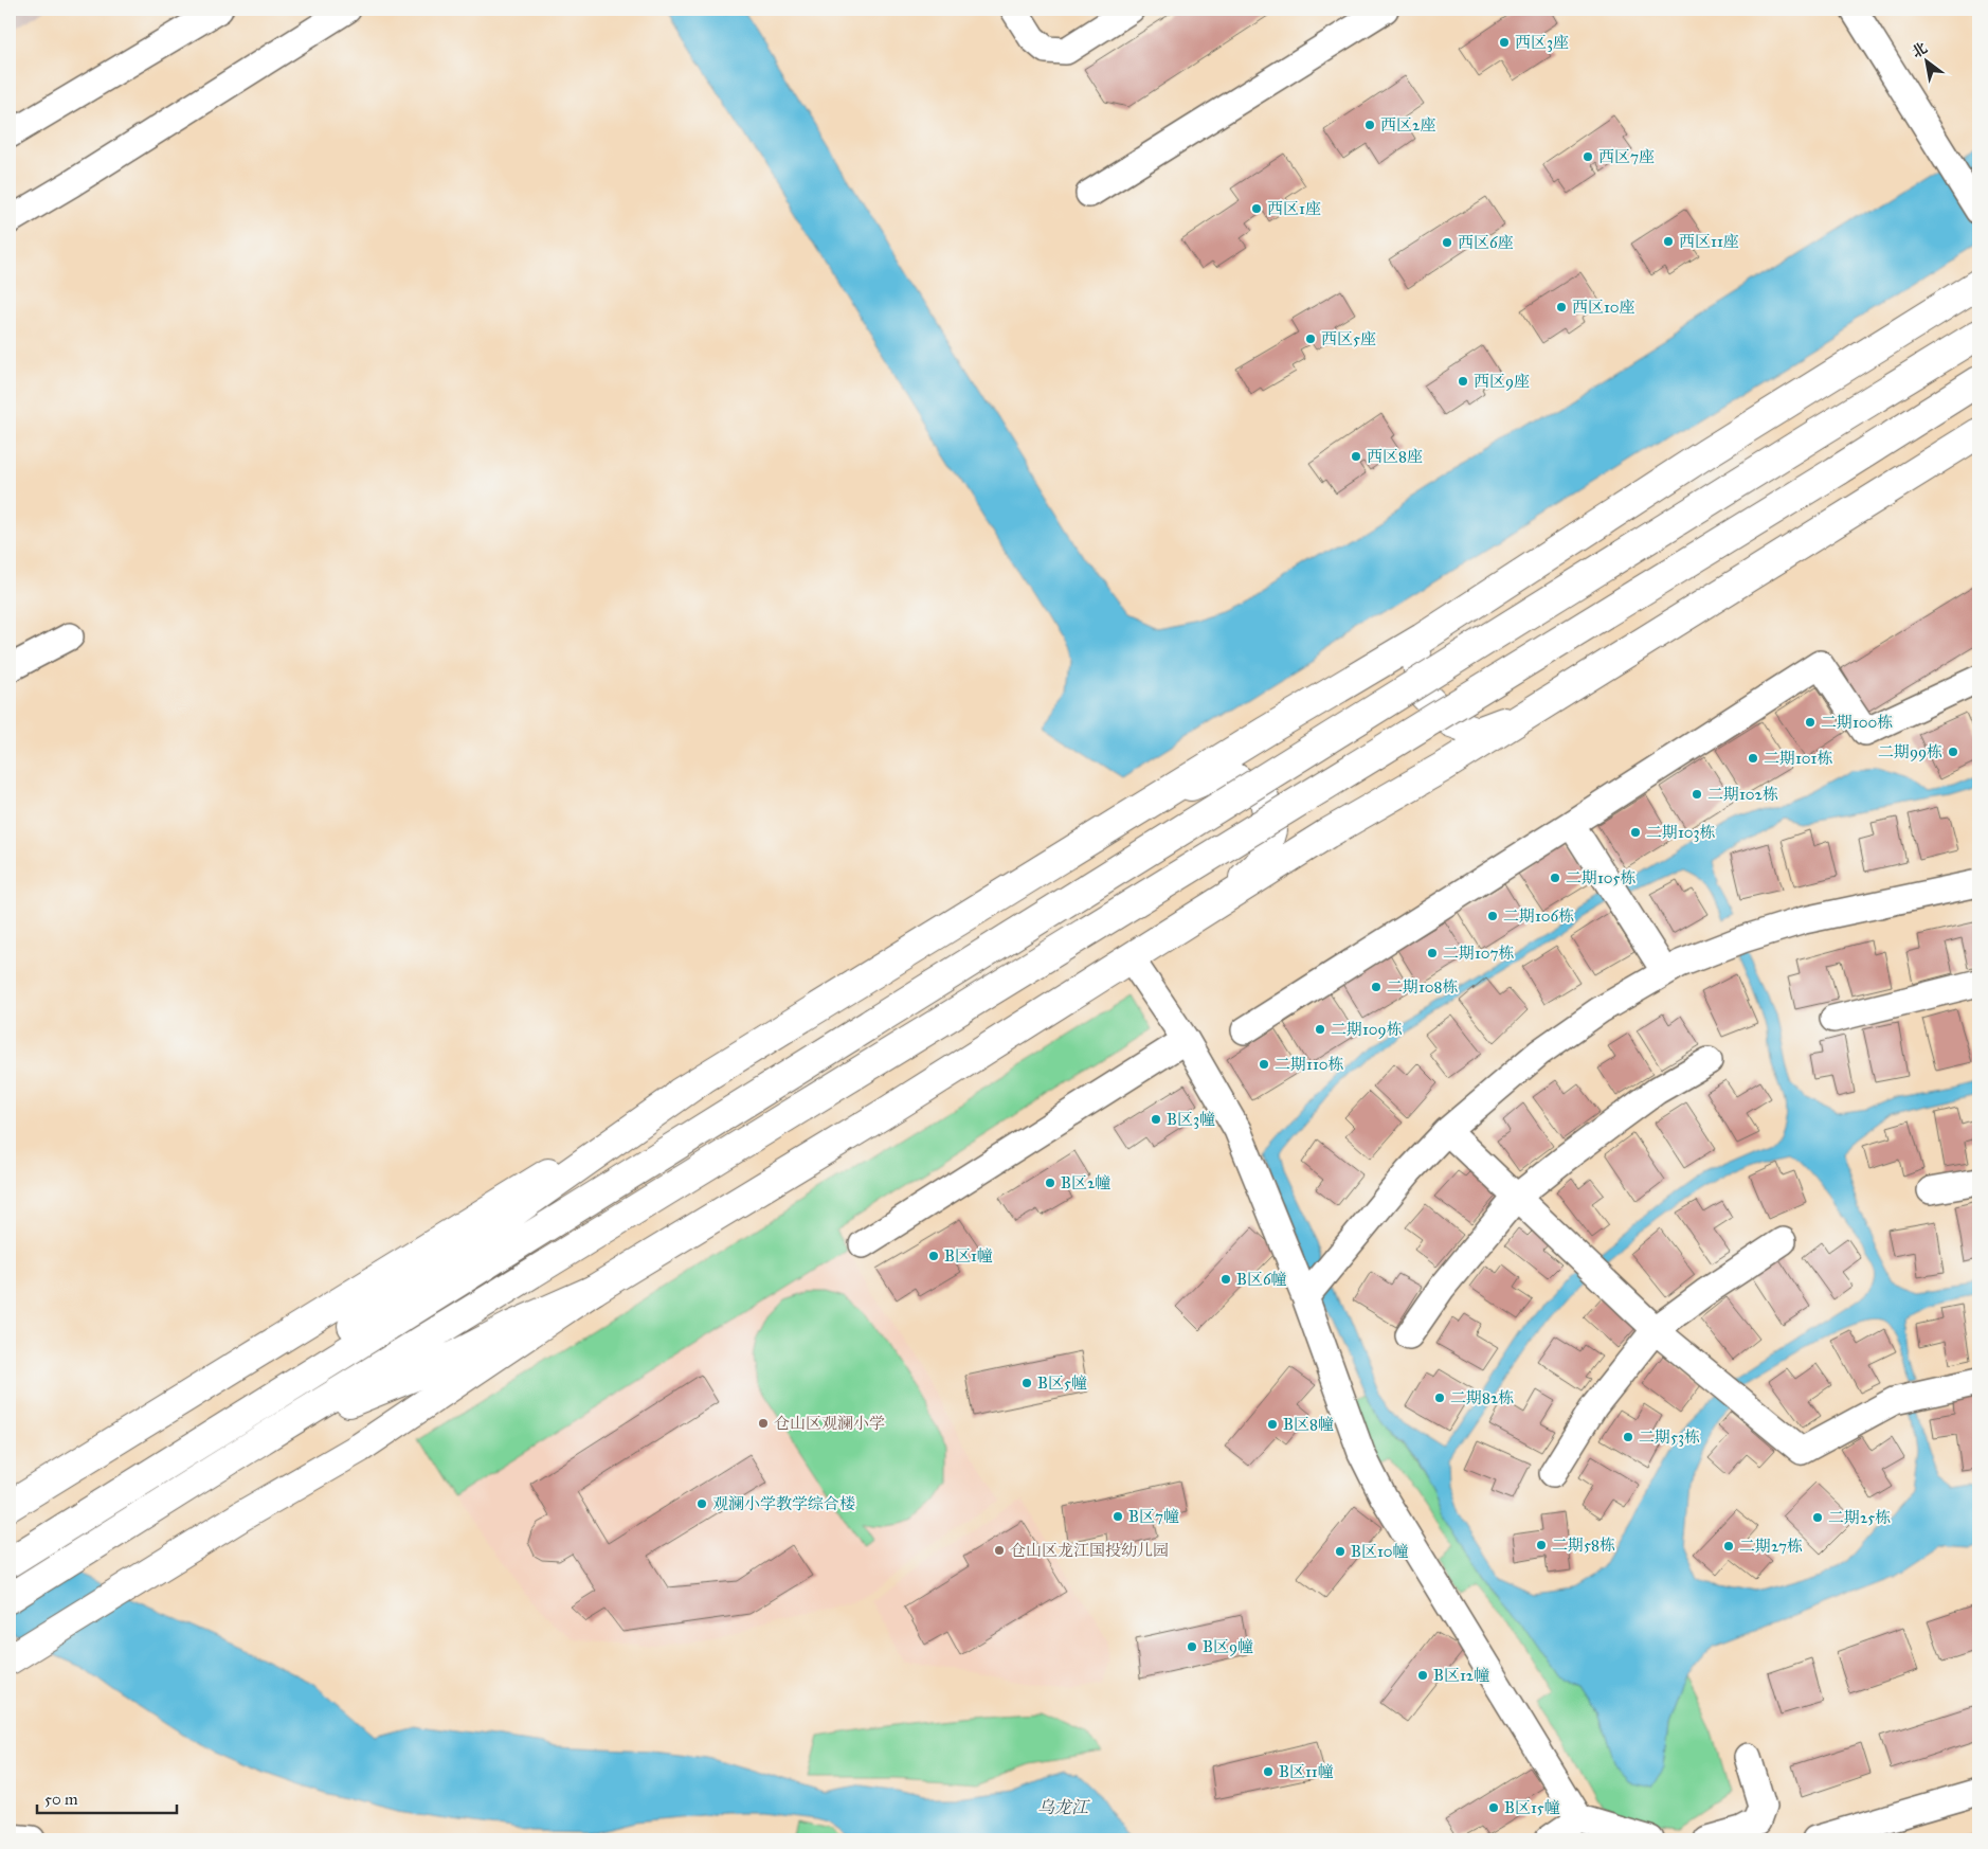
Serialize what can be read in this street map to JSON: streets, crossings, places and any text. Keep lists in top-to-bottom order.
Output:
{
  "water": ["乌龙江"],
  "places": [
    "西区3座",
    "西区2座",
    "西区7座",
    "西区1座",
    "西区11座",
    "西区6座",
    "西区10座",
    "西区5座",
    "西区9座",
    "西区8座",
    "二期100栋",
    "二期99栋",
    "二期101栋",
    "二期102栋",
    "二期103栋",
    "二期105栋",
    "二期106栋",
    "二期107栋",
    "二期108栋",
    "二期109栋",
    "二期110栋",
    "B区3幢",
    "B区2幢",
    "B区1幢",
    "B区6幢",
    "B区5幢",
    "二期82栋",
    "仓山区观澜小学",
    "B区8幢",
    "二期53栋",
    "观澜小学教学综合楼",
    "B区7幢",
    "二期25栋",
    "二期58栋",
    "二期27栋",
    "仓山区龙江国投幼儿园",
    "B区10幢",
    "B区9幢",
    "B区12幢",
    "B区11幢",
    "B区15幢"
  ],
  "scale_bar": "50 m",
  "north": "top left"
}
